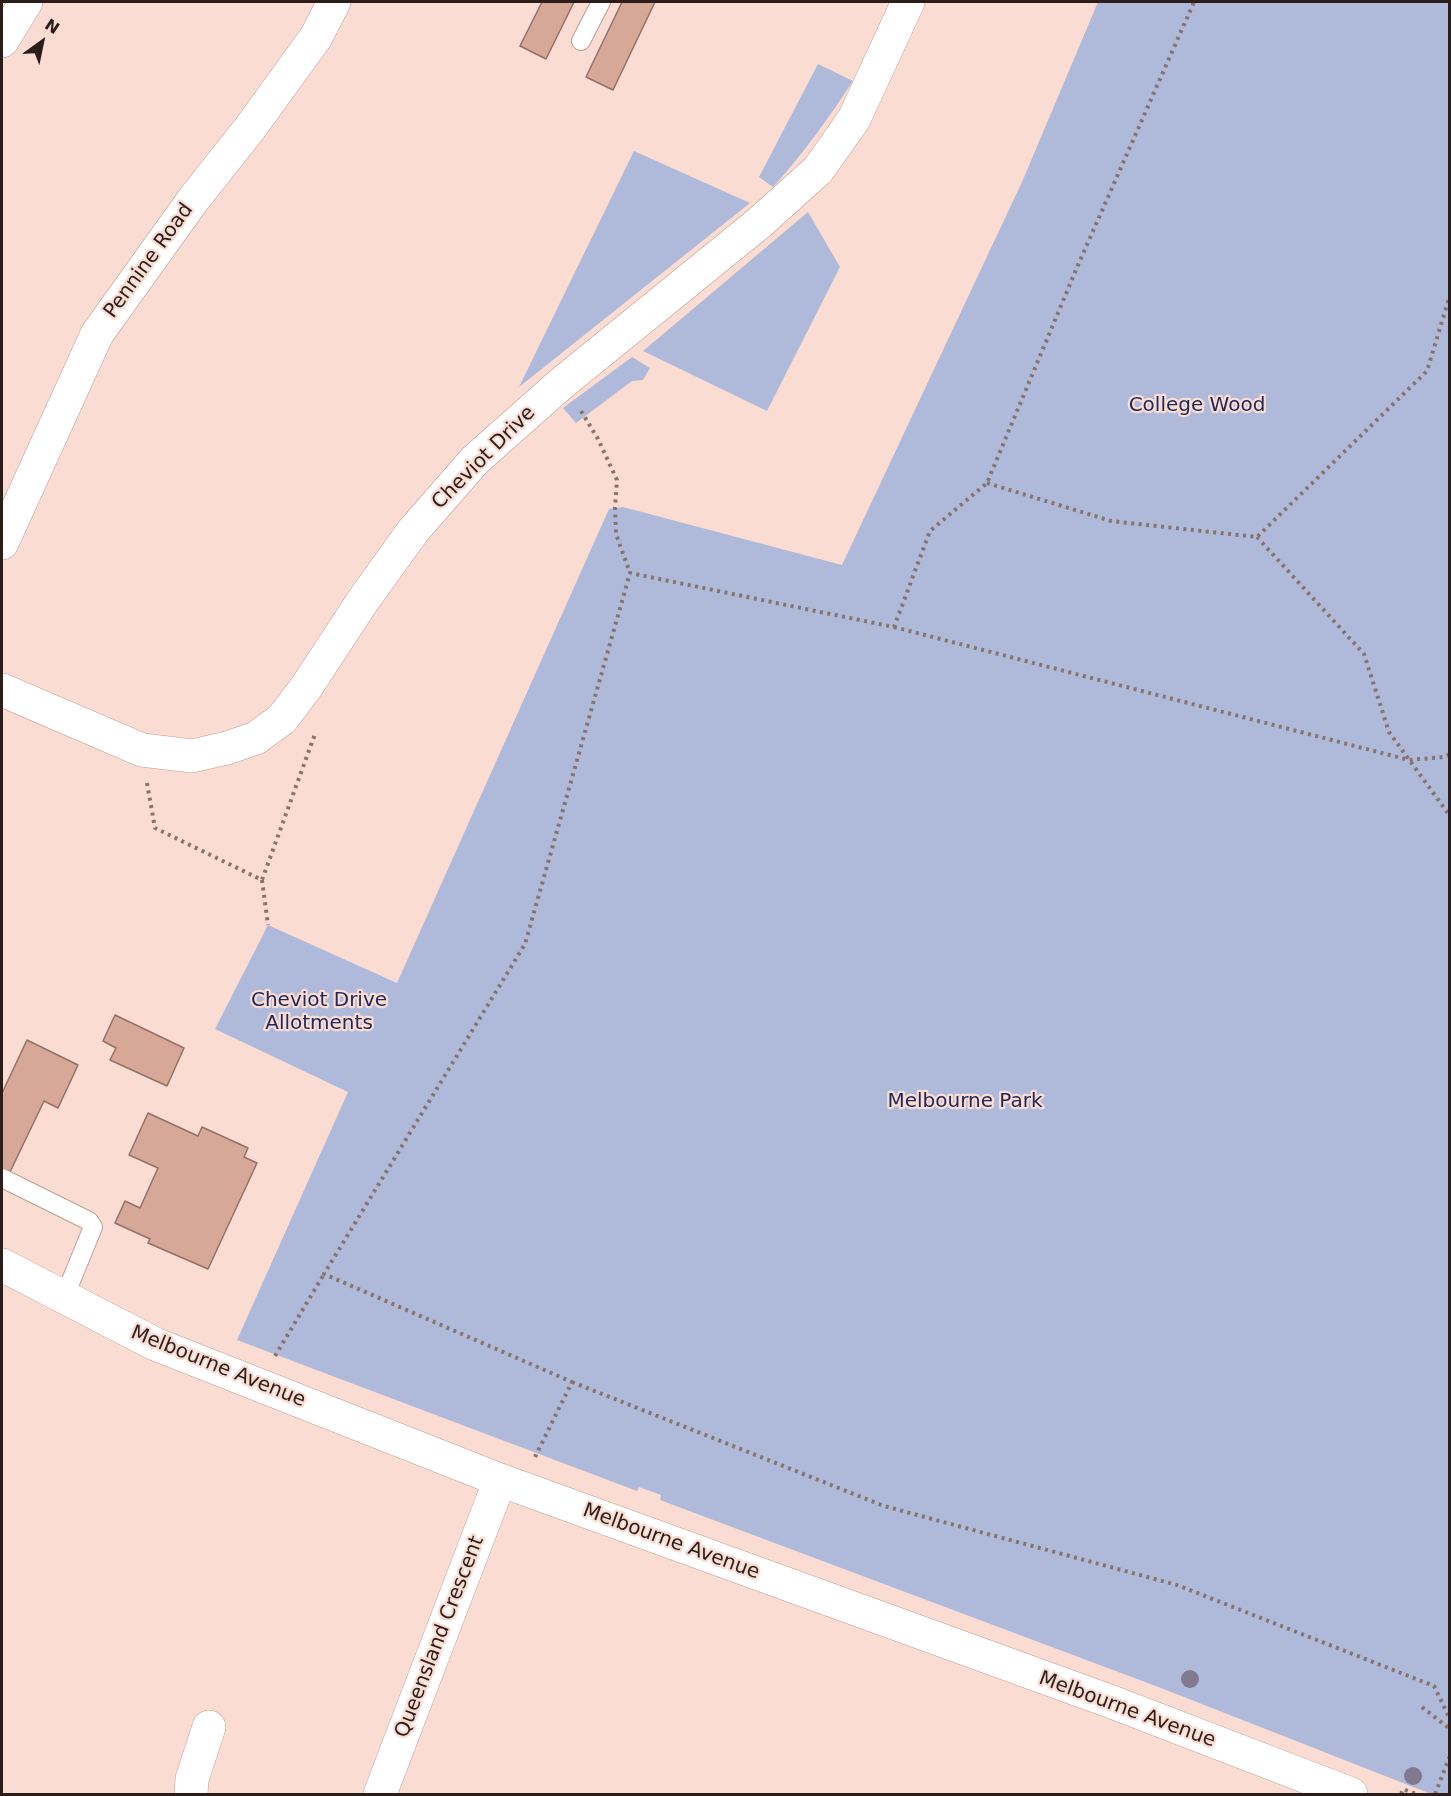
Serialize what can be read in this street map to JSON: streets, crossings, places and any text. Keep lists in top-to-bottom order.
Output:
{
  "streets": {
    "street": [
      "Pennine Road",
      "Cheviot Drive",
      "Melbourne Avenue",
      "Queensland Crescent"
    ]
  },
  "crossings": [
    ["Melbourne Avenue", "Queensland Crescent"]
  ],
  "parks": ["College Wood", "Cheviot Drive Allotments", "Melbourne Park"],
  "north": "top right"
}
